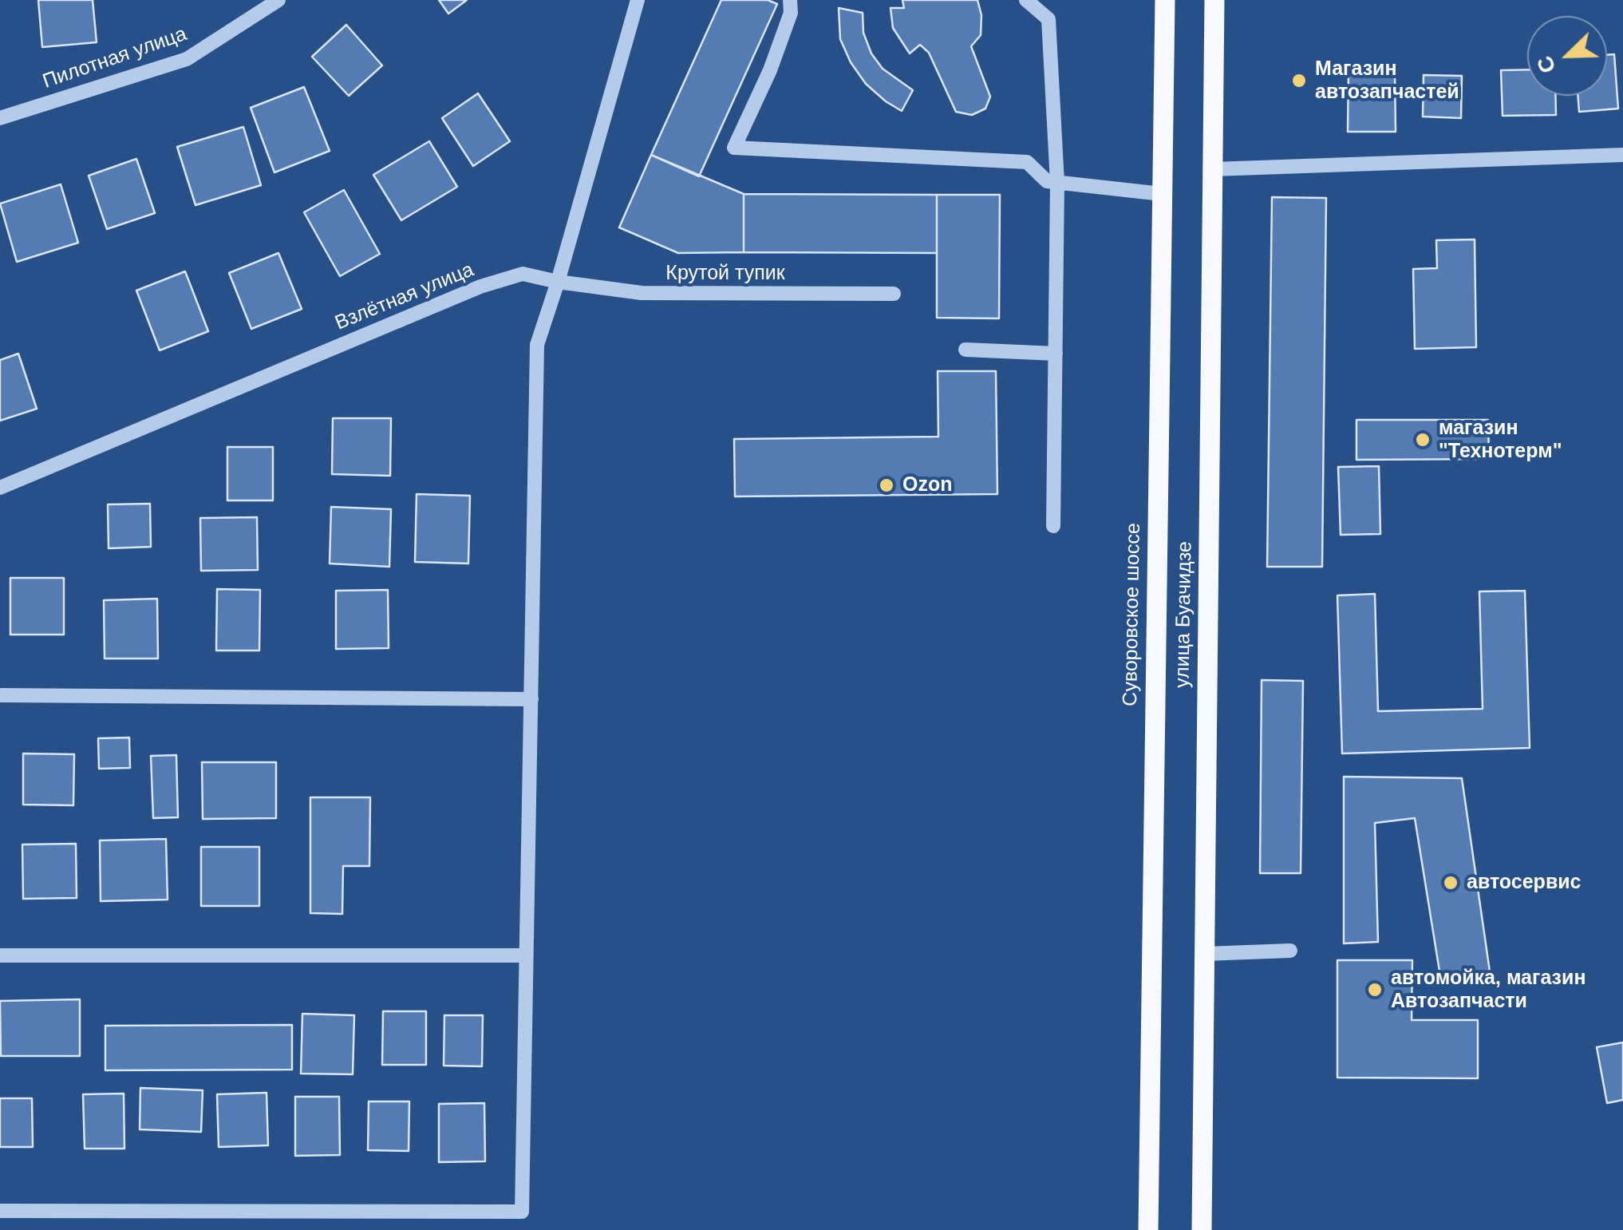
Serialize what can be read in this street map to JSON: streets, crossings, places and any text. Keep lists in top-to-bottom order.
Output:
{
  "streets": {
    "main road": ["Суворовское шоссе", "улица Буачидзе"],
    "street": ["Пилотная улица", "Крутой тупик", "Взлётная улица"]
  },
  "crossings": [
    ["Крутой тупик", "Взлётная улица"]
  ],
  "places": [
    "Магазин автозапчастей",
    "магазин \"Технотерм\"",
    "Ozon",
    "автосервис",
    "автомойка, магазин Автозапчасти"
  ],
  "north": "bottom left"
}
